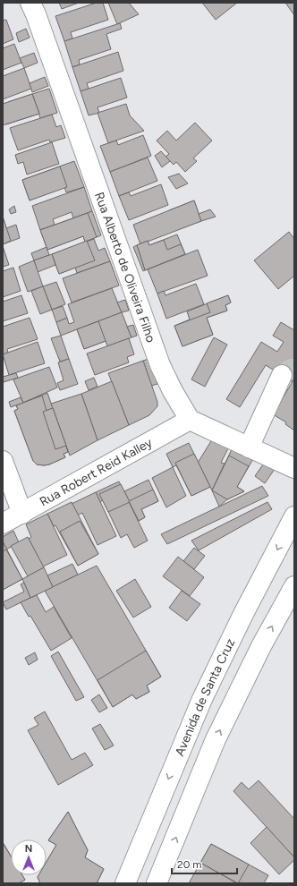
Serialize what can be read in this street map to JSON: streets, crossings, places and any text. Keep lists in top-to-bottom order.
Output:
{
  "streets": {
    "street": ["Rua Alberto de Oliveira Filho", "Rua Robert Reid Kalley", "Avenida de Santa Cruz"]
  },
  "crossings": [
    ["Rua Alberto de Oliveira Filho", "Rua Robert Reid Kalley"]
  ],
  "scale_bar": "20 m",
  "north": "top"
}
